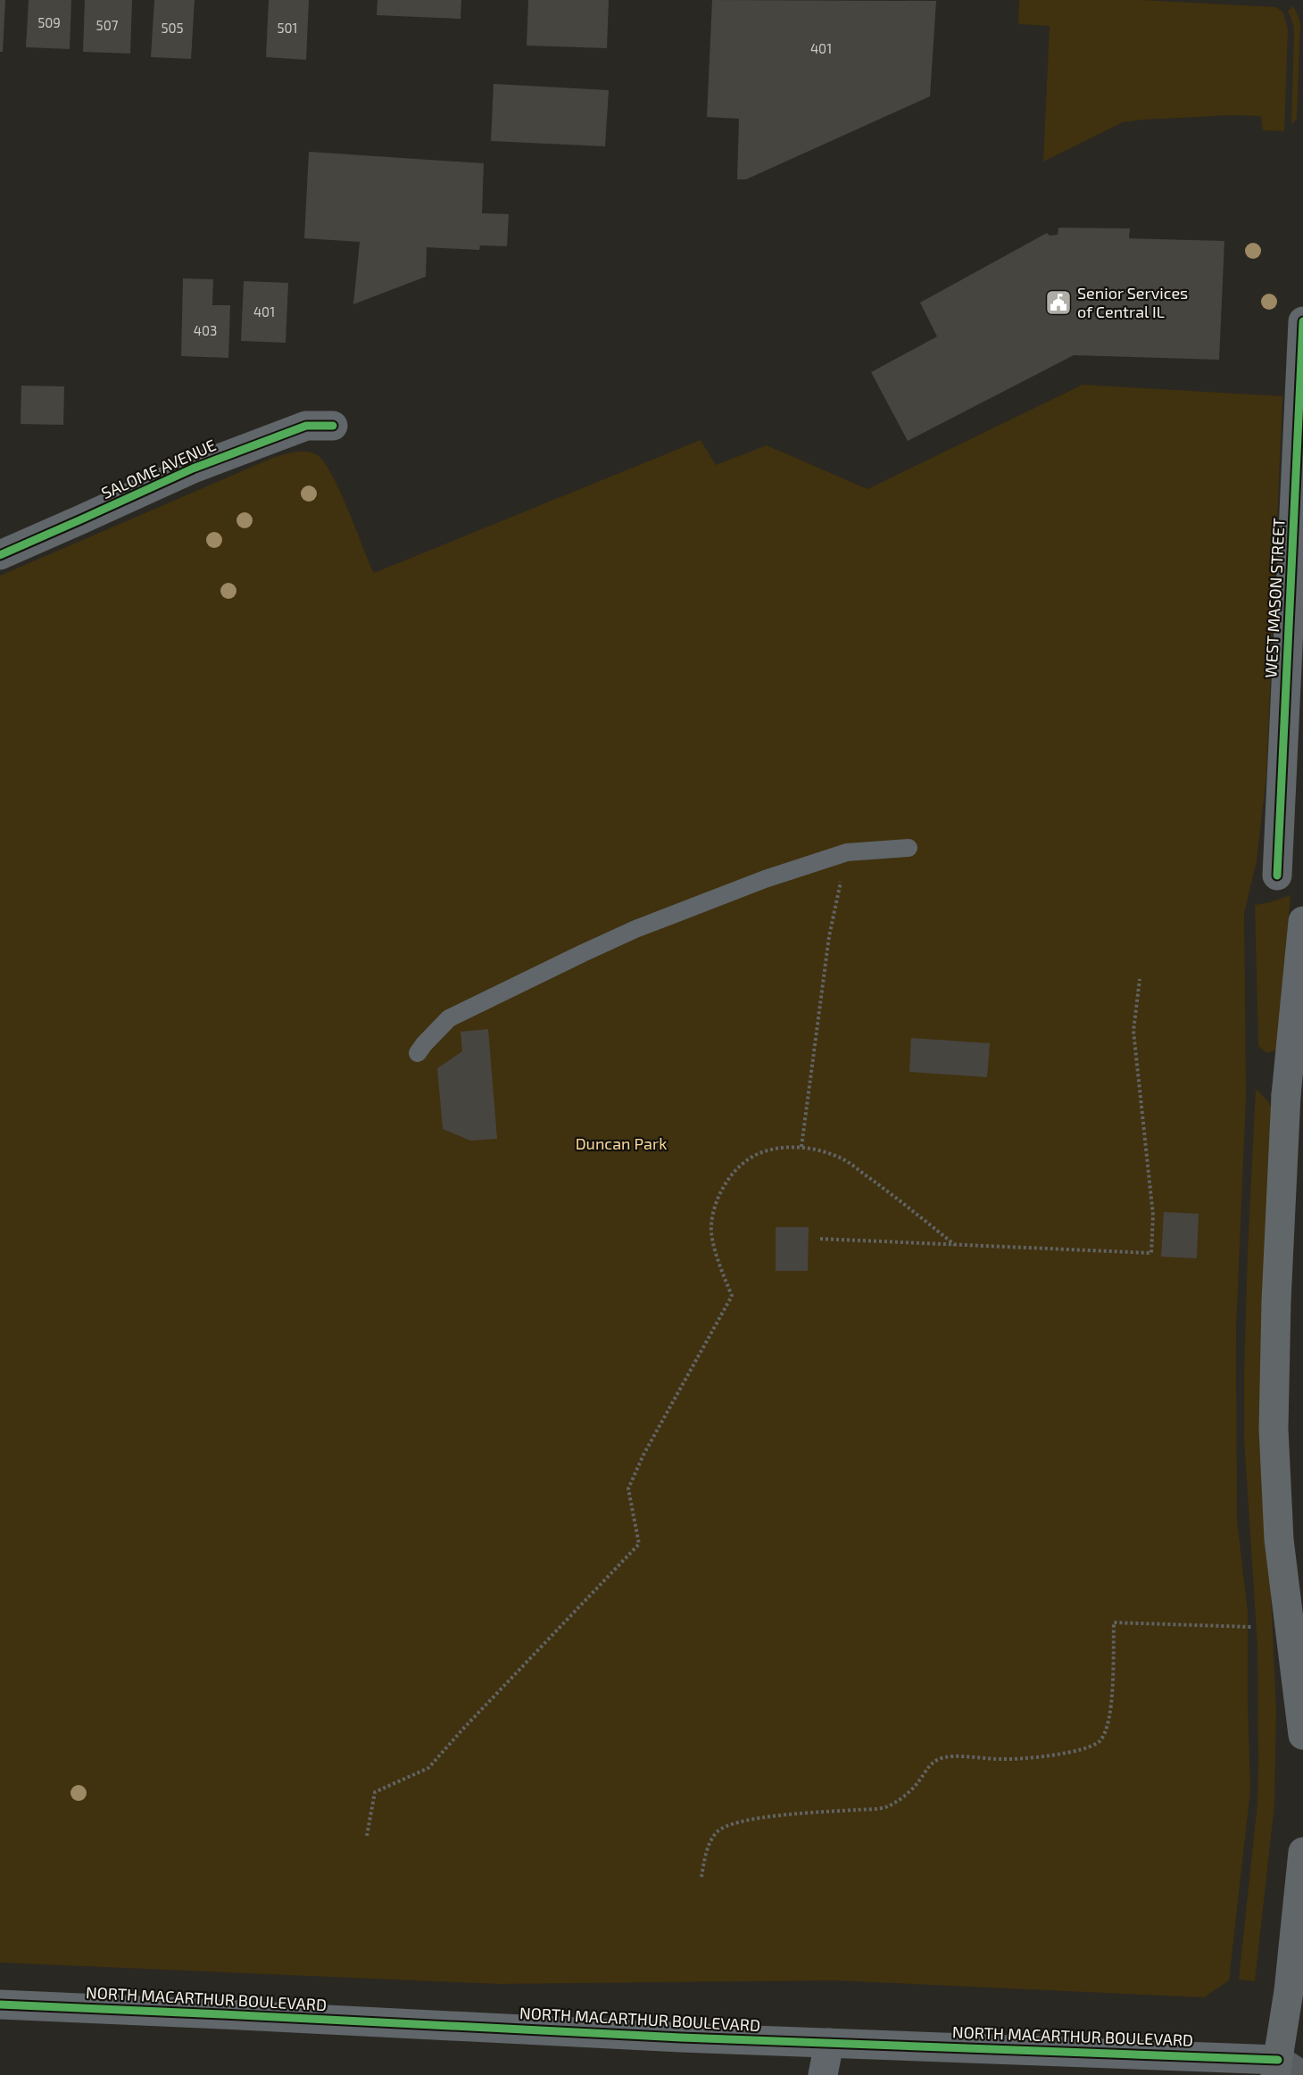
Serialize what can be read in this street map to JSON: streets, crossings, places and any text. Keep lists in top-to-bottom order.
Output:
{
  "streets": {
    "street": ["SALOME AVENUE", "WEST MASON STREET", "NORTH MACARTHUR BOULEVARD"]
  },
  "parks": ["Duncan Park"],
  "places": {
    "public building": ["Senior Services of Central IL"]
  },
  "house_numbers": [
    "509",
    "507",
    "505",
    "501",
    "401",
    "401",
    "403"
  ]
}
